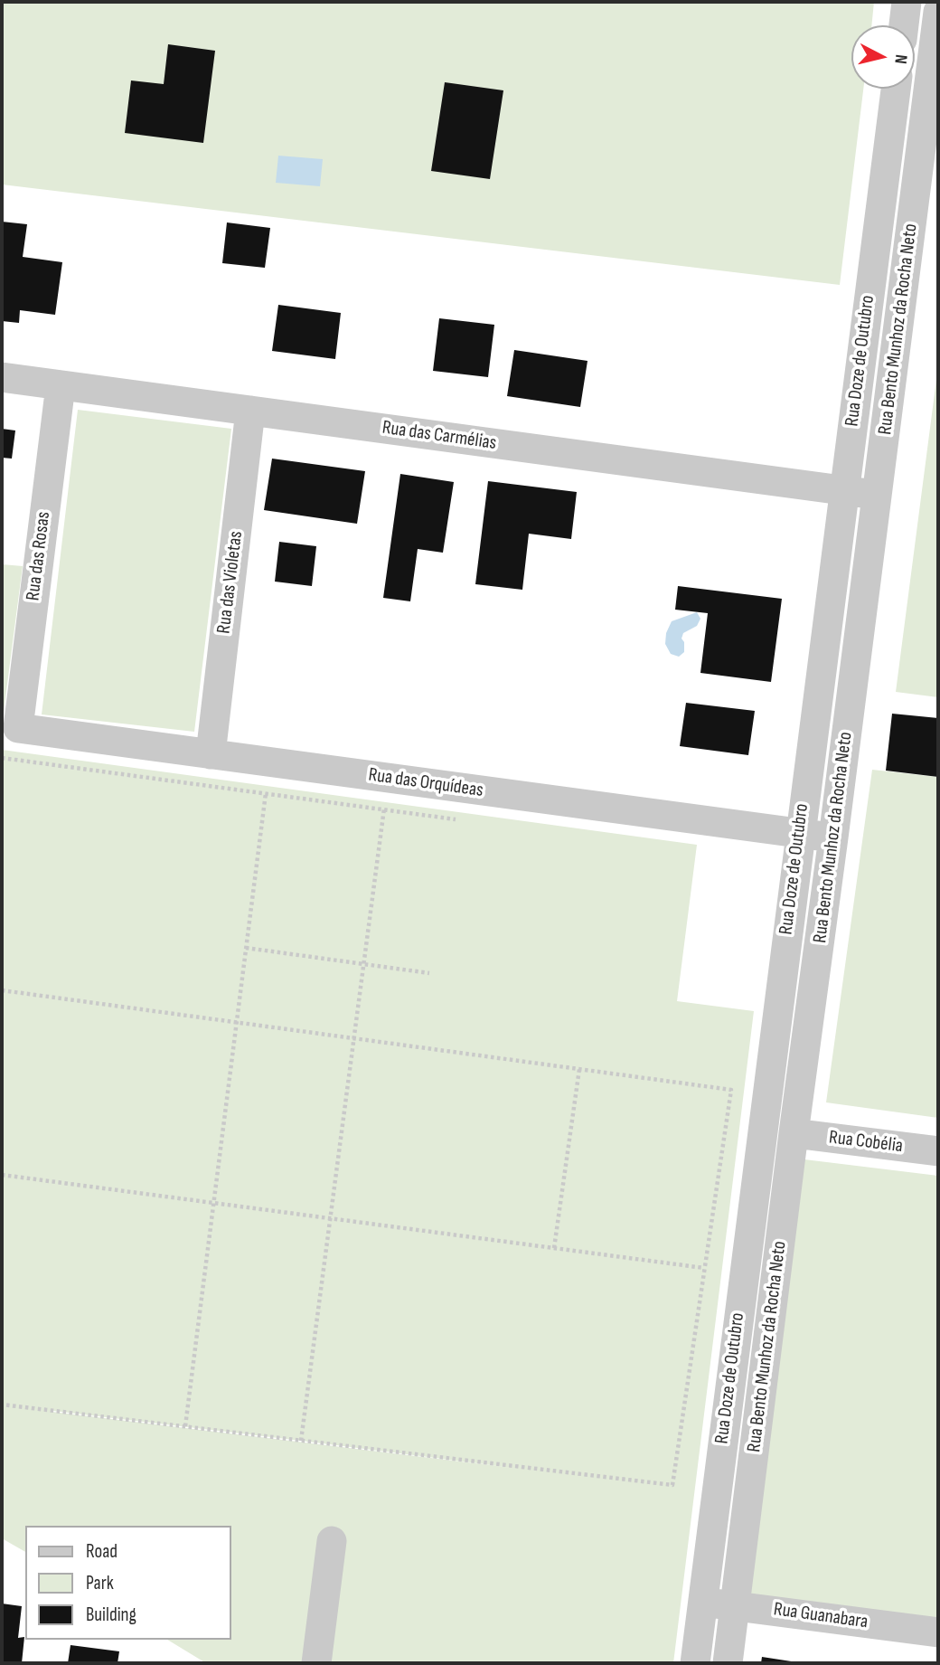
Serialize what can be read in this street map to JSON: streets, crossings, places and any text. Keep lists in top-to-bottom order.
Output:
{
  "streets": {
    "street": [
      "Rua Bento Munhoz da Rocha Neto",
      "Rua Doze de Outubro",
      "Rua das Carmélias",
      "Rua das Rosas",
      "Rua das Violetas",
      "Rua das Orquídeas",
      "Rua Cobélia",
      "Rua Guanabara"
    ]
  },
  "crossings": [
    ["Rua Bento Munhoz da Rocha Neto", "Rua das Carmélias"],
    ["Rua Bento Munhoz da Rocha Neto", "Rua das Orquídeas"],
    ["Rua Bento Munhoz da Rocha Neto", "Rua Cobélia"],
    ["Rua Bento Munhoz da Rocha Neto", "Rua Guanabara"],
    ["Rua Doze de Outubro", "Rua das Carmélias"],
    ["Rua Doze de Outubro", "Rua das Orquídeas"],
    ["Rua Doze de Outubro", "Rua Guanabara"],
    ["Rua das Carmélias", "Rua das Rosas"],
    ["Rua das Carmélias", "Rua das Violetas"],
    ["Rua das Rosas", "Rua das Orquídeas"],
    ["Rua das Violetas", "Rua das Orquídeas"]
  ],
  "legend": ["Road", "Park", "Building"],
  "north": "right"
}
